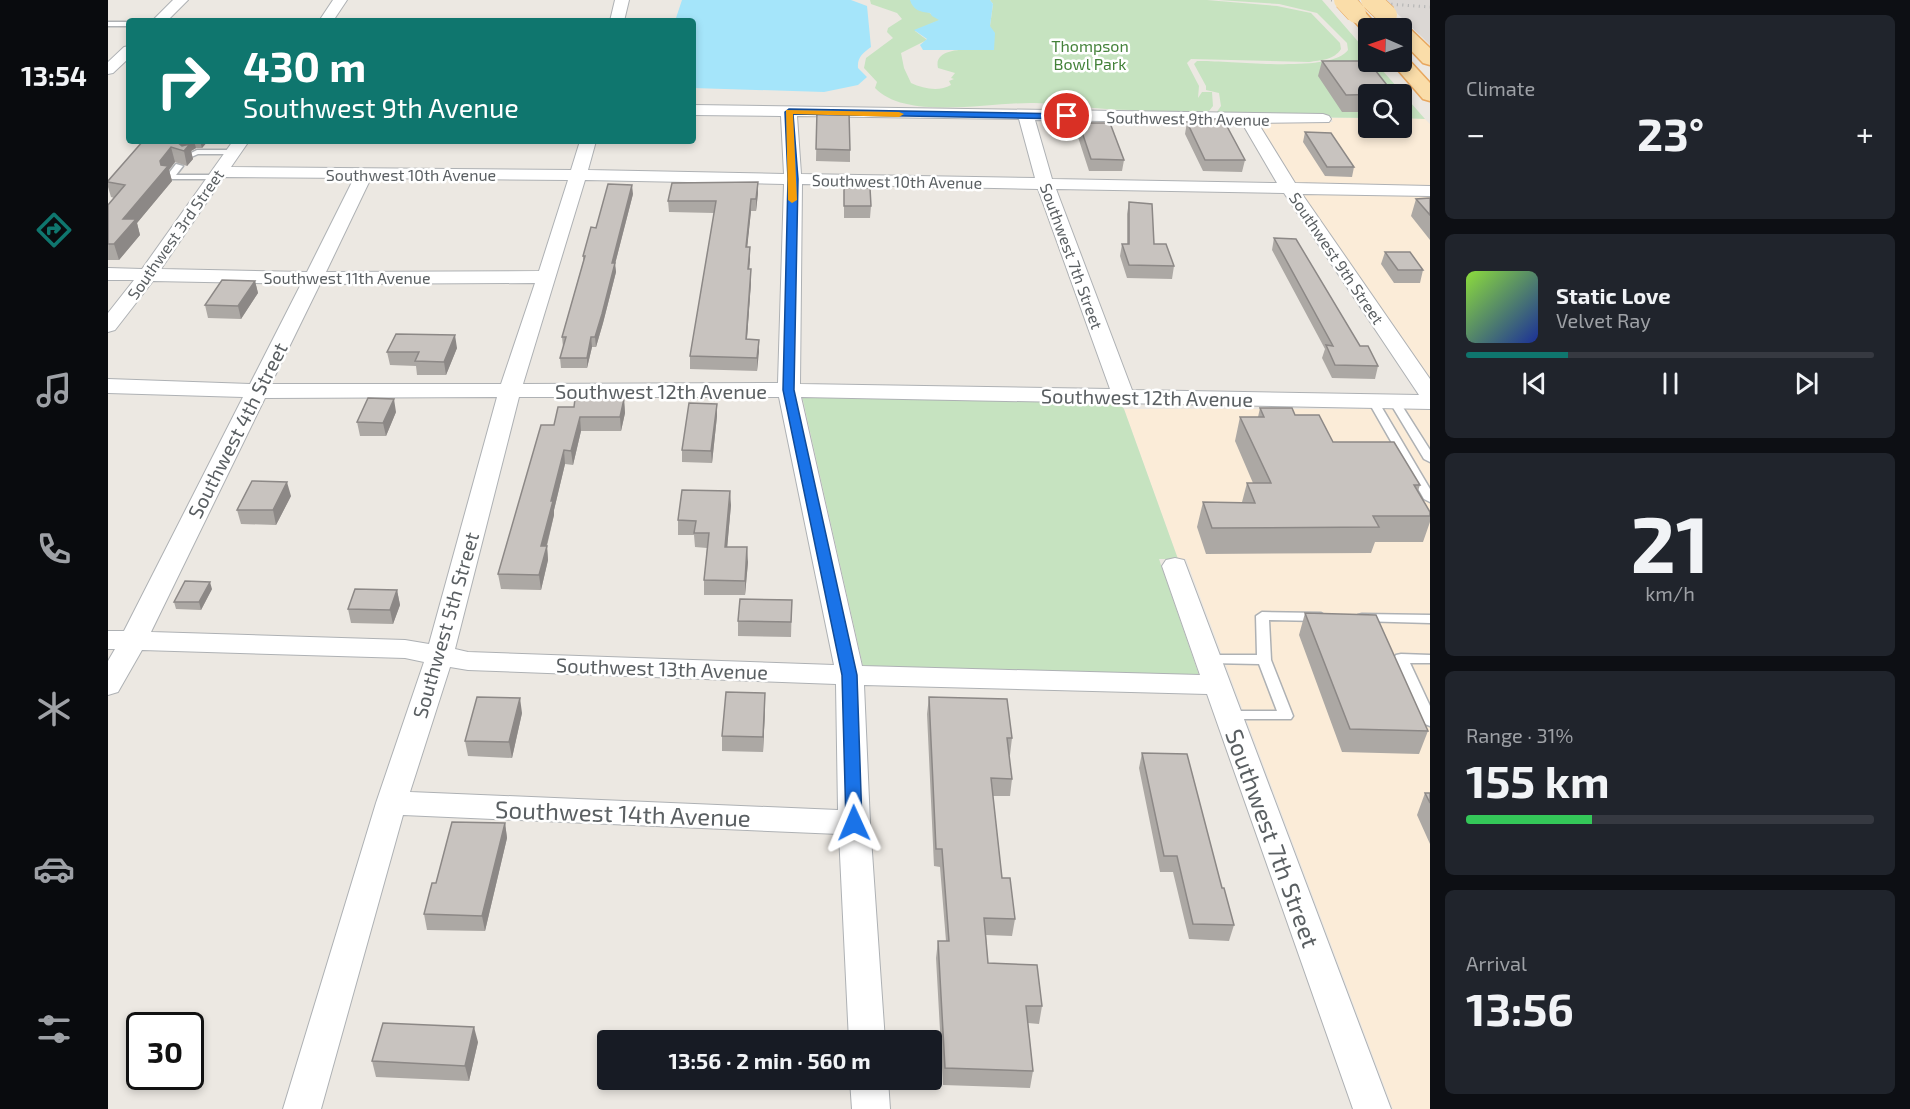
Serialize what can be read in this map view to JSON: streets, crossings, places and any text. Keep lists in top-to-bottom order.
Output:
{
  "streets": {
    "street": [
      "Southwest 9th Avenue",
      "Southwest 10th Avenue",
      "Southwest 3rd Street",
      "Southwest 7th Street",
      "Southwest 9th Street",
      "Southwest 11th Avenue",
      "Southwest 12th Avenue",
      "Southwest 4th Street",
      "Southwest 5th Street",
      "Southwest 13th Avenue",
      "Southwest 14th Avenue"
    ]
  },
  "crossings": [
    ["Southwest 9th Avenue", "Southwest 7th Street"],
    ["Southwest 9th Avenue", "Southwest 9th Street"],
    ["Southwest 10th Avenue", "Southwest 3rd Street"],
    ["Southwest 10th Avenue", "Southwest 7th Street"],
    ["Southwest 10th Avenue", "Southwest 9th Street"],
    ["Southwest 10th Avenue", "Southwest 4th Street"],
    ["Southwest 10th Avenue", "Southwest 5th Street"],
    ["Southwest 3rd Street", "Southwest 11th Avenue"],
    ["Southwest 7th Street", "Southwest 12th Avenue"],
    ["Southwest 7th Street", "Southwest 13th Avenue"],
    ["Southwest 11th Avenue", "Southwest 4th Street"],
    ["Southwest 11th Avenue", "Southwest 5th Street"],
    ["Southwest 12th Avenue", "Southwest 4th Street"],
    ["Southwest 12th Avenue", "Southwest 5th Street"],
    ["Southwest 4th Street", "Southwest 13th Avenue"],
    ["Southwest 5th Street", "Southwest 13th Avenue"],
    ["Southwest 5th Street", "Southwest 14th Avenue"]
  ],
  "parks": ["Thompson Bowl Park"],
  "north": "left",
  "page": {
    "tabs": "13:54",
    "tile": [
      "Climate",
      ["21", "km/h"],
      ["Range · 31%", "155 km"],
      ["Arrival", "13:56"]
    ],
    "turn": ["430 m", "Southwest 9th Avenue"],
    "heat": ["−", "23°", "+"],
    "song": ["Static Love", "Velvet Ray"],
    "limit": "30",
    "trip": "13:56 · 2 min · 560 m"
  }
}
